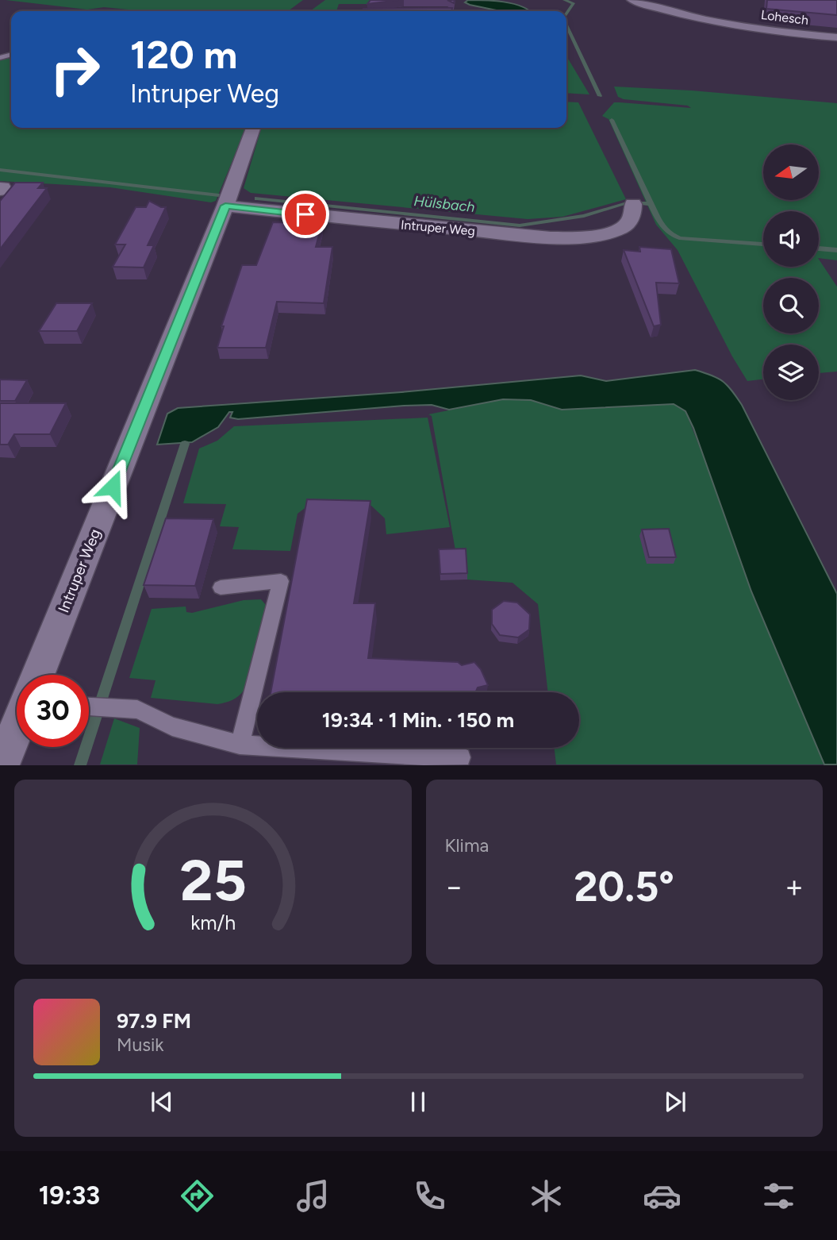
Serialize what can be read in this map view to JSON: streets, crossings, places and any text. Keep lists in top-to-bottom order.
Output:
{
  "streets": {
    "street": ["Lohesch", "Intruper Weg"]
  },
  "water": ["Hülsbach"],
  "north": "left",
  "page": {
    "turn": ["120 m", "Intruper Weg"],
    "limit": "30",
    "trip": "19:34 · 1 Min. · 150 m",
    "tile": "Klima",
    "heat": ["−", "20.5°", "+"],
    "song": ["97.9 FM", "Musik"],
    "tabs": "19:33",
    "gauge": ["25", "km/h"]
  }
}
